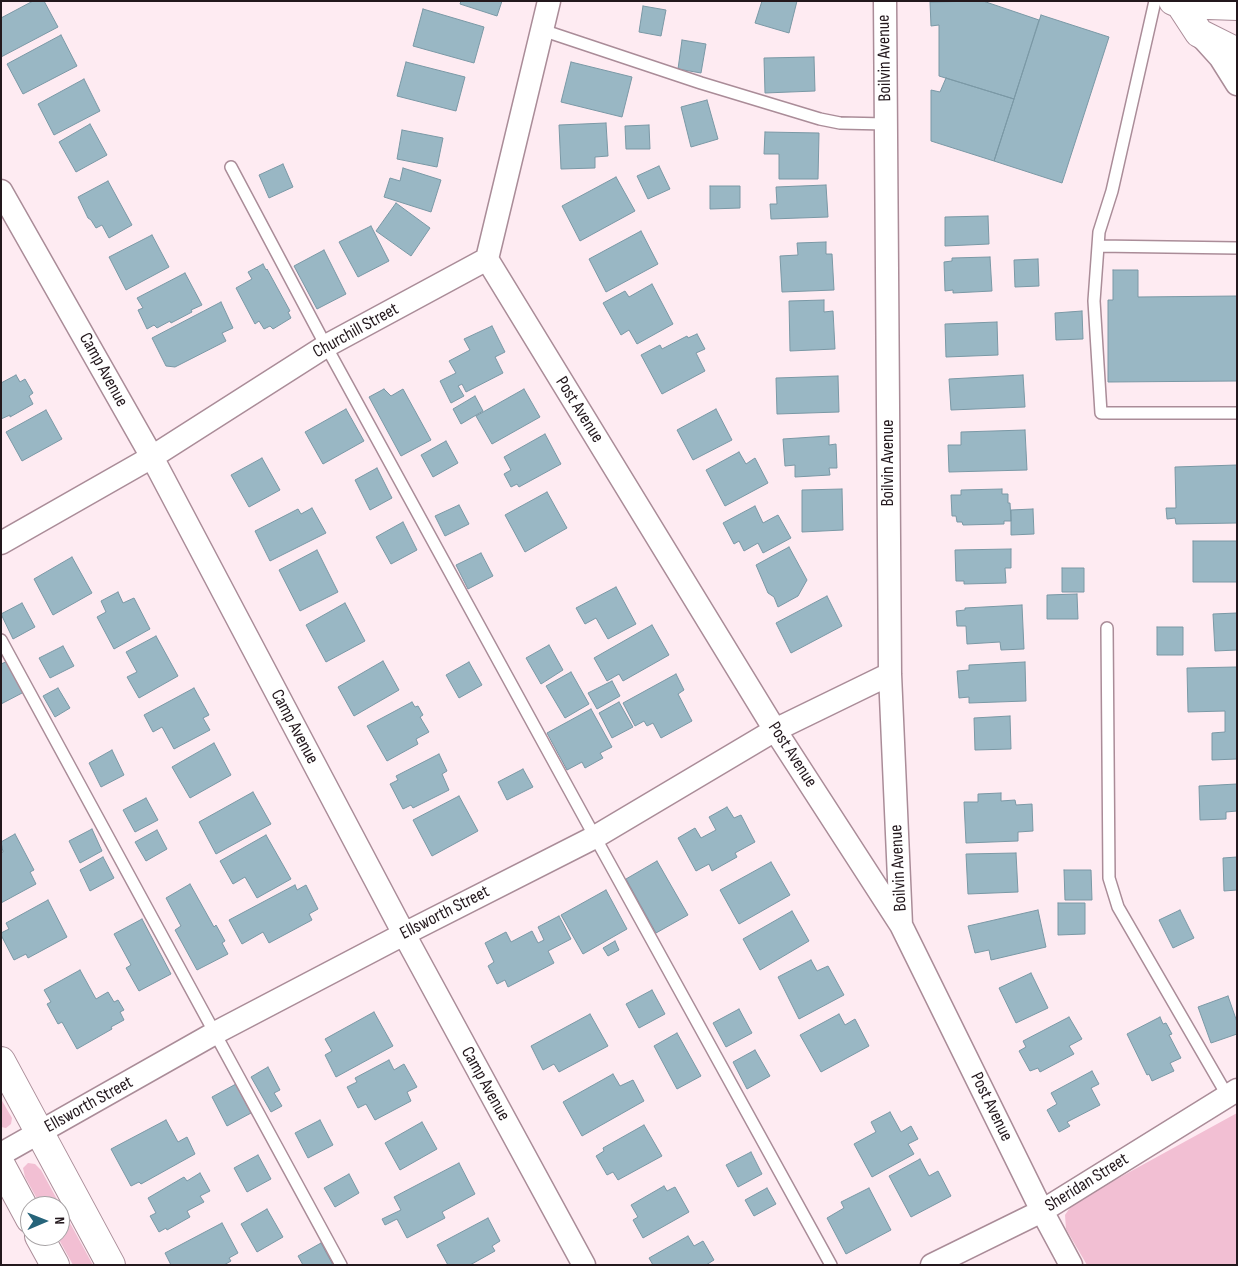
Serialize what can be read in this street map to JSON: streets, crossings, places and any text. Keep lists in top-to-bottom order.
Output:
{
  "streets": {
    "street": [
      "Boilvin Avenue",
      "Churchill Street",
      "Camp Avenue",
      "Post Avenue",
      "Ellsworth Street",
      "Sheridan Street"
    ]
  },
  "crossings": [
    ["Boilvin Avenue", "Post Avenue"],
    ["Boilvin Avenue", "Ellsworth Street"],
    ["Churchill Street", "Camp Avenue"],
    ["Churchill Street", "Post Avenue"],
    ["Camp Avenue", "Ellsworth Street"],
    ["Post Avenue", "Ellsworth Street"],
    ["Post Avenue", "Sheridan Street"]
  ],
  "north": "right"
}
